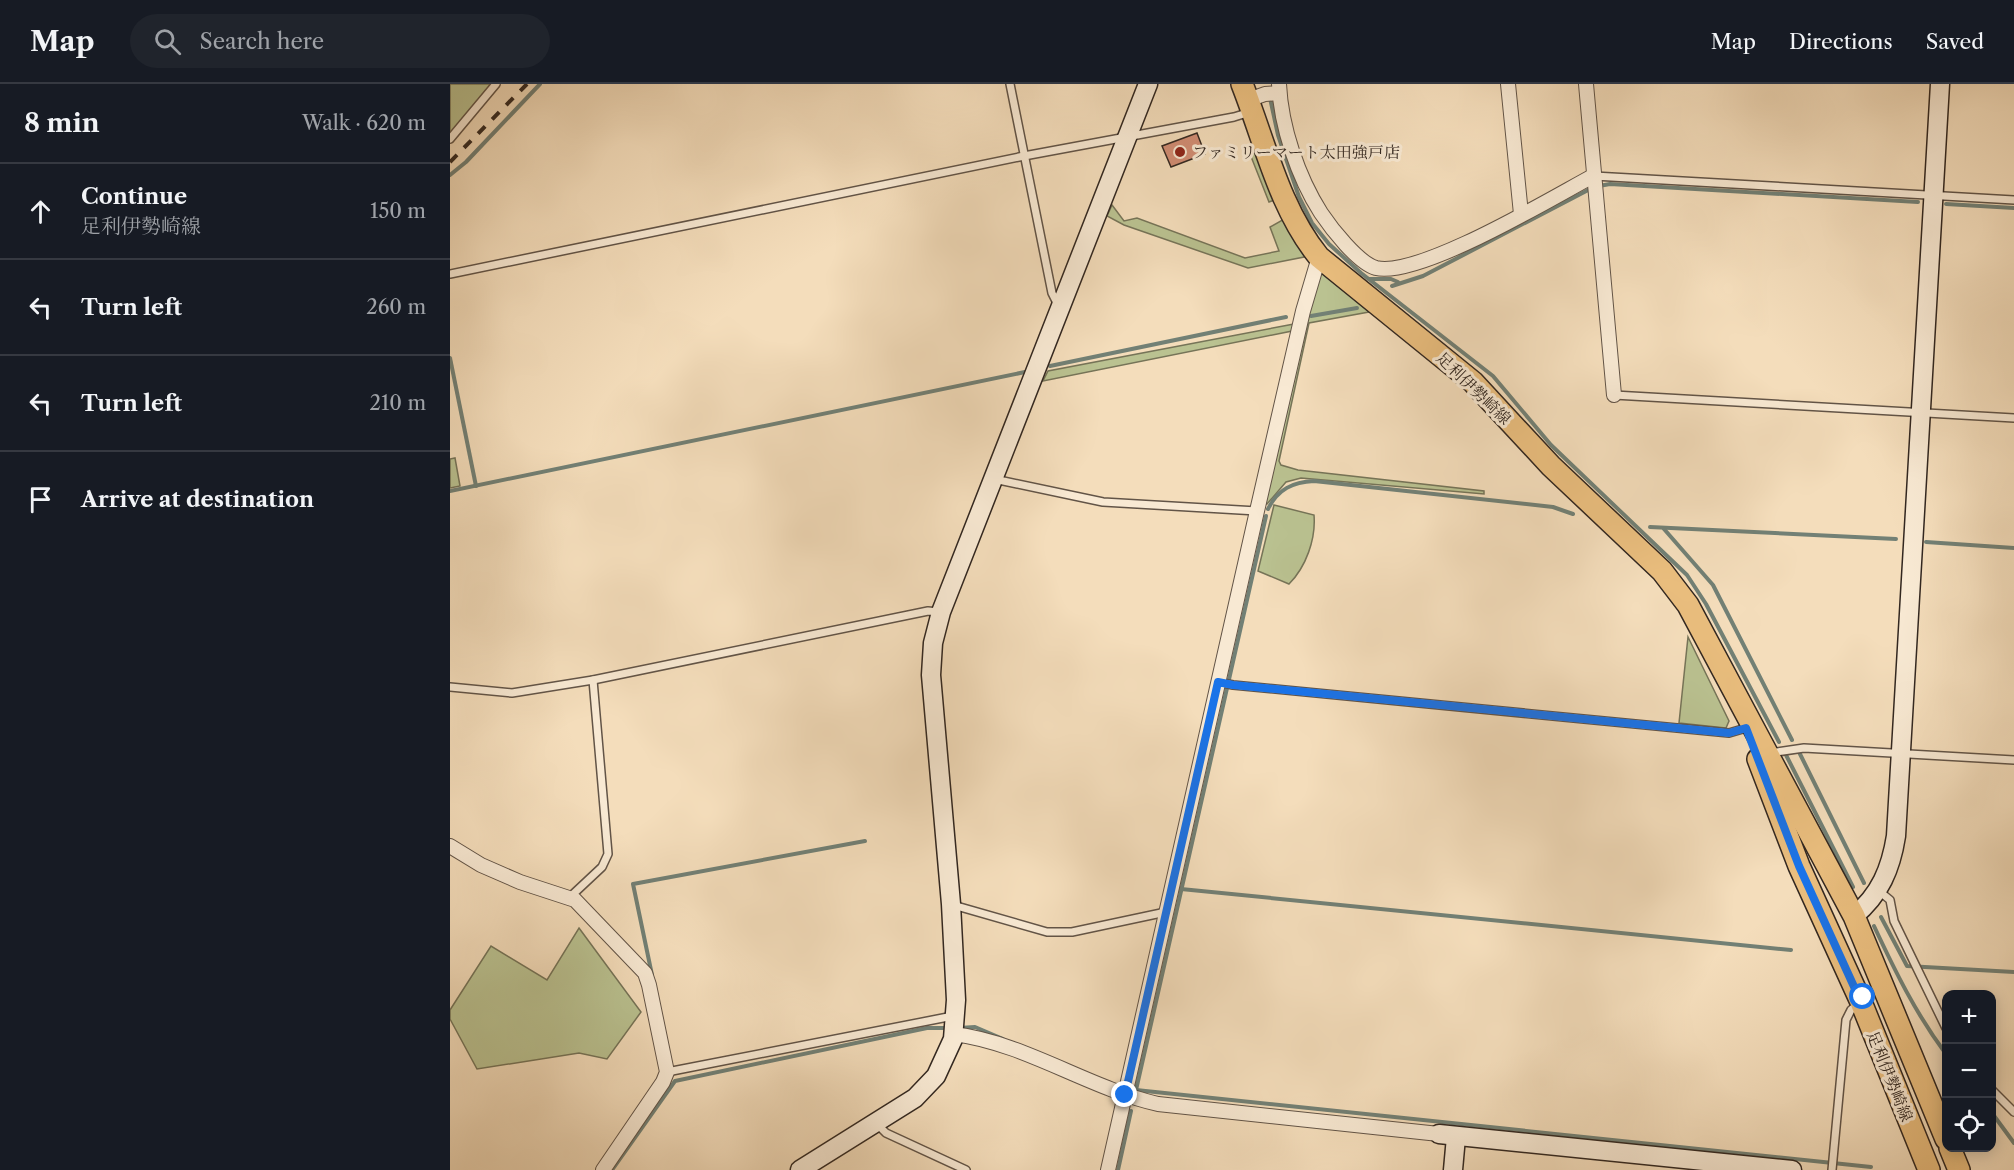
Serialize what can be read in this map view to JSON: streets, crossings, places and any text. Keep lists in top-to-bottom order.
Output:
{
  "streets": {
    "main road": ["足利伊勢崎線"]
  },
  "places": ["ファミリーマート太田強戸店"],
  "page": {
    "header": "Map",
    "search": "Search here",
    "nav": ["Map", "Directions", "Saved"],
    "heading": ["8 min", "Walk · 620 m"],
    "list": [
      ["Continue", "足利伊勢崎線", "150 m"],
      ["Turn left", "260 m"],
      ["Turn left", "210 m"],
      "Arrive at destination"
    ],
    "map_buttons": ["+", "−"]
  }
}
